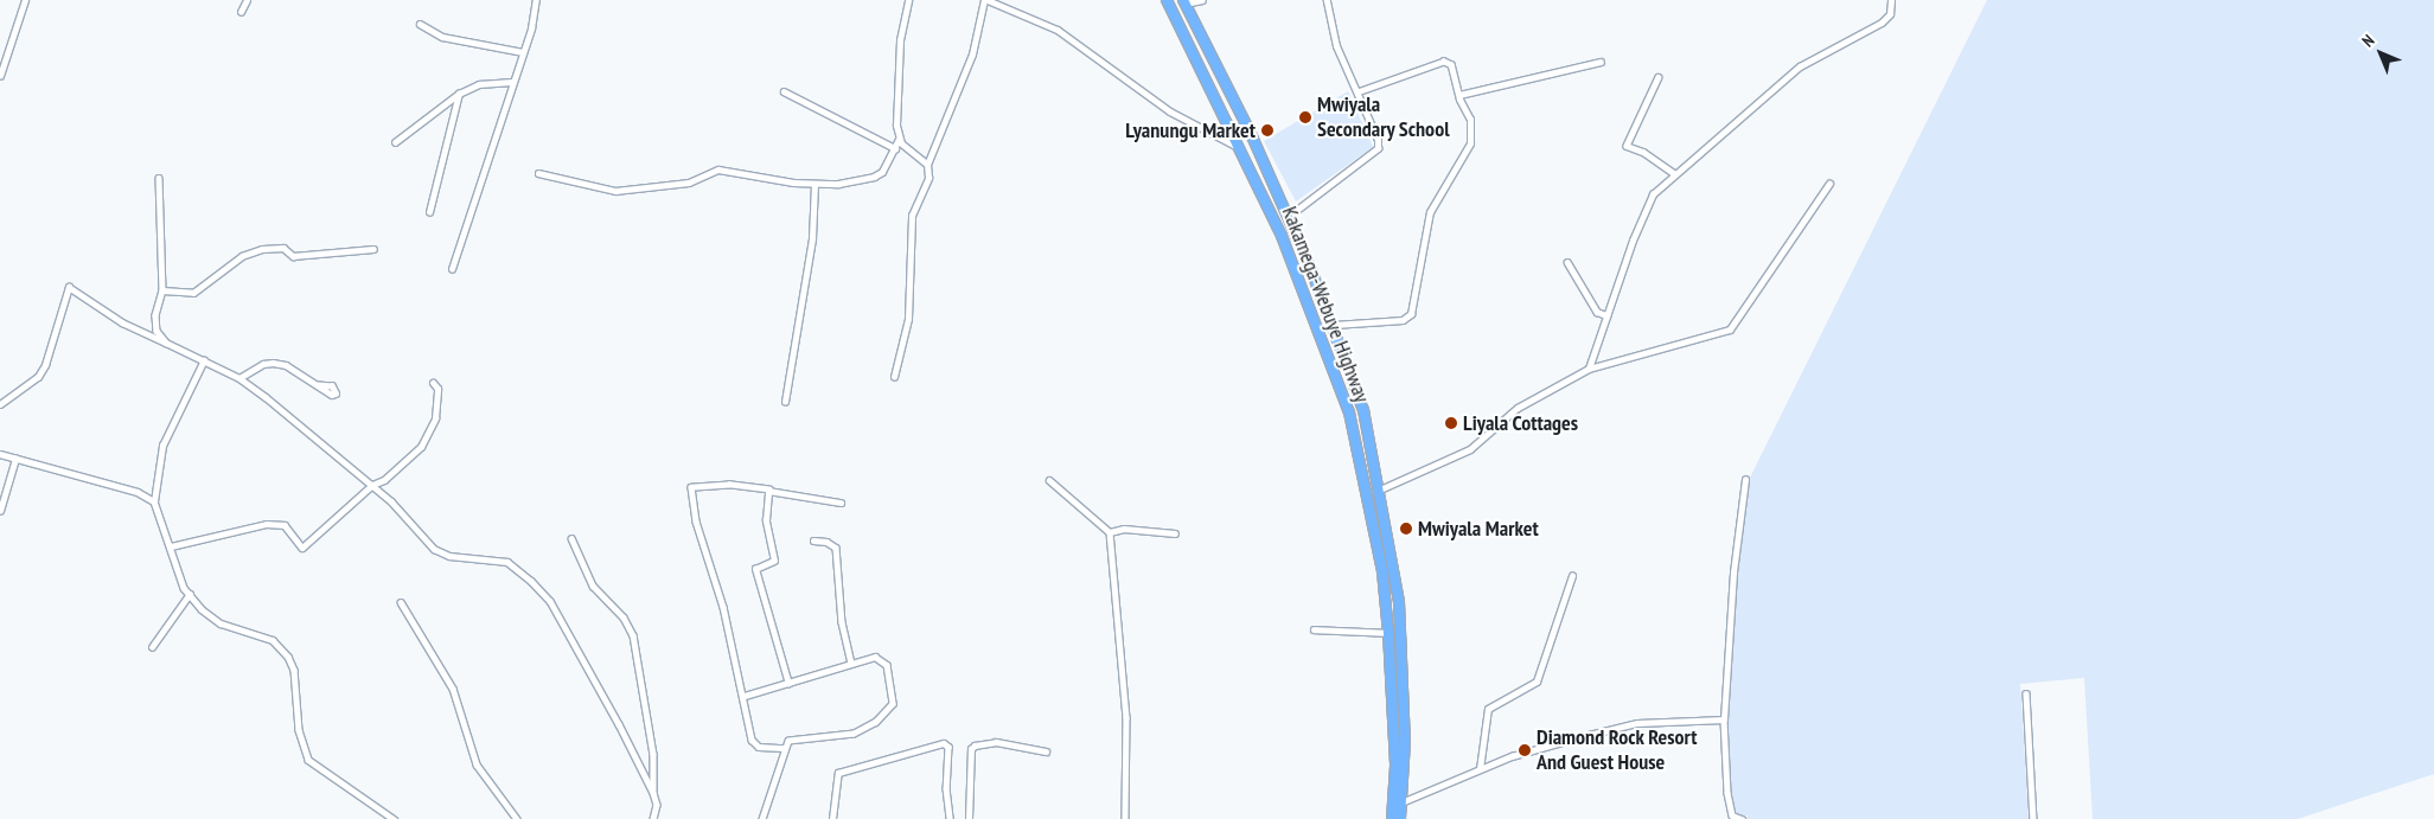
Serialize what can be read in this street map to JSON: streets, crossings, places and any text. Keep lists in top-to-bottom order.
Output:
{
  "streets": {
    "highway": ["Kakamega-Webuye Highway"]
  },
  "places": [
    "Mwiyala Secondary School",
    "Lyanungu Market",
    "Liyala Cottages",
    "Mwiyala Market",
    "Diamond Rock Resort And Guest House"
  ],
  "north": "top left"
}
